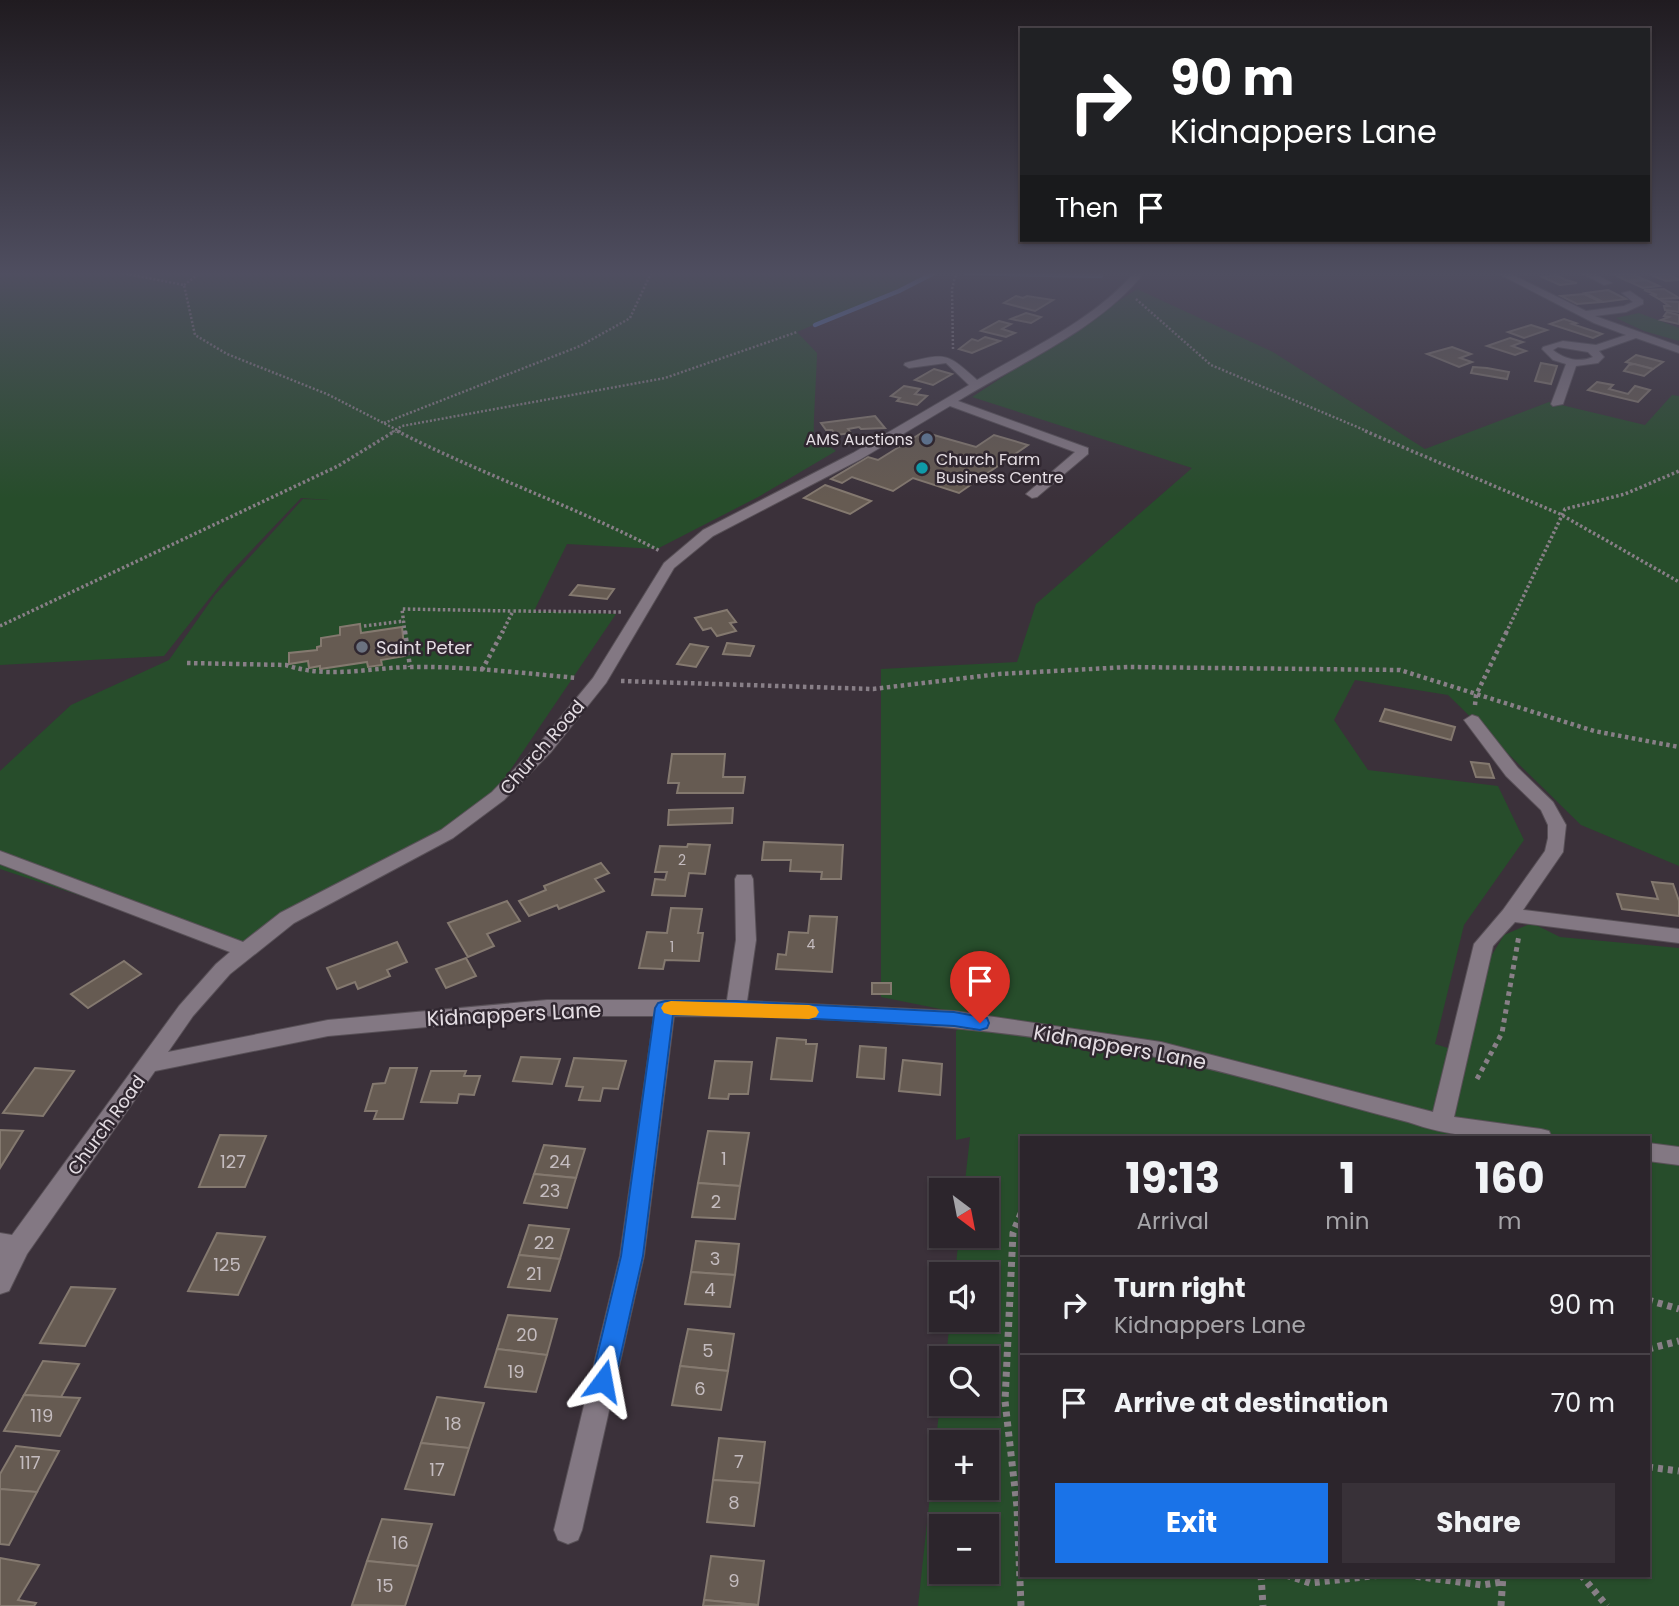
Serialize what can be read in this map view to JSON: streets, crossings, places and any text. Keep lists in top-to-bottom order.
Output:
{
  "streets": {
    "street": ["Church Road", "Kidnappers Lane"]
  },
  "crossings": [
    ["Church Road", "Kidnappers Lane"]
  ],
  "places": ["AMS Auctions", "Church Farm Business Centre", "Saint Peter"],
  "house_numbers": [
    "2",
    "4",
    "1",
    "1",
    "127",
    "24",
    "23",
    "2",
    "22",
    "3",
    "125",
    "21",
    "4",
    "20",
    "5",
    "19",
    "6",
    "119",
    "18",
    "7",
    "117",
    "17",
    "8",
    "16",
    "9",
    "15"
  ],
  "north": "bottom right",
  "page": {
    "turn": ["90 m", "Kidnappers Lane"],
    "then": "Then",
    "eta": [
      "19:13",
      "Arrival",
      "1",
      "min",
      "160",
      "m"
    ],
    "map_buttons": ["+", "−"],
    "list": [
      {
        "name": "Turn right",
        "note": "Kidnappers Lane",
        "value": "90 m"
      },
      {
        "name": "Arrive at destination",
        "value": "70 m"
      }
    ],
    "buttons": ["Exit", "Share"]
  }
}
